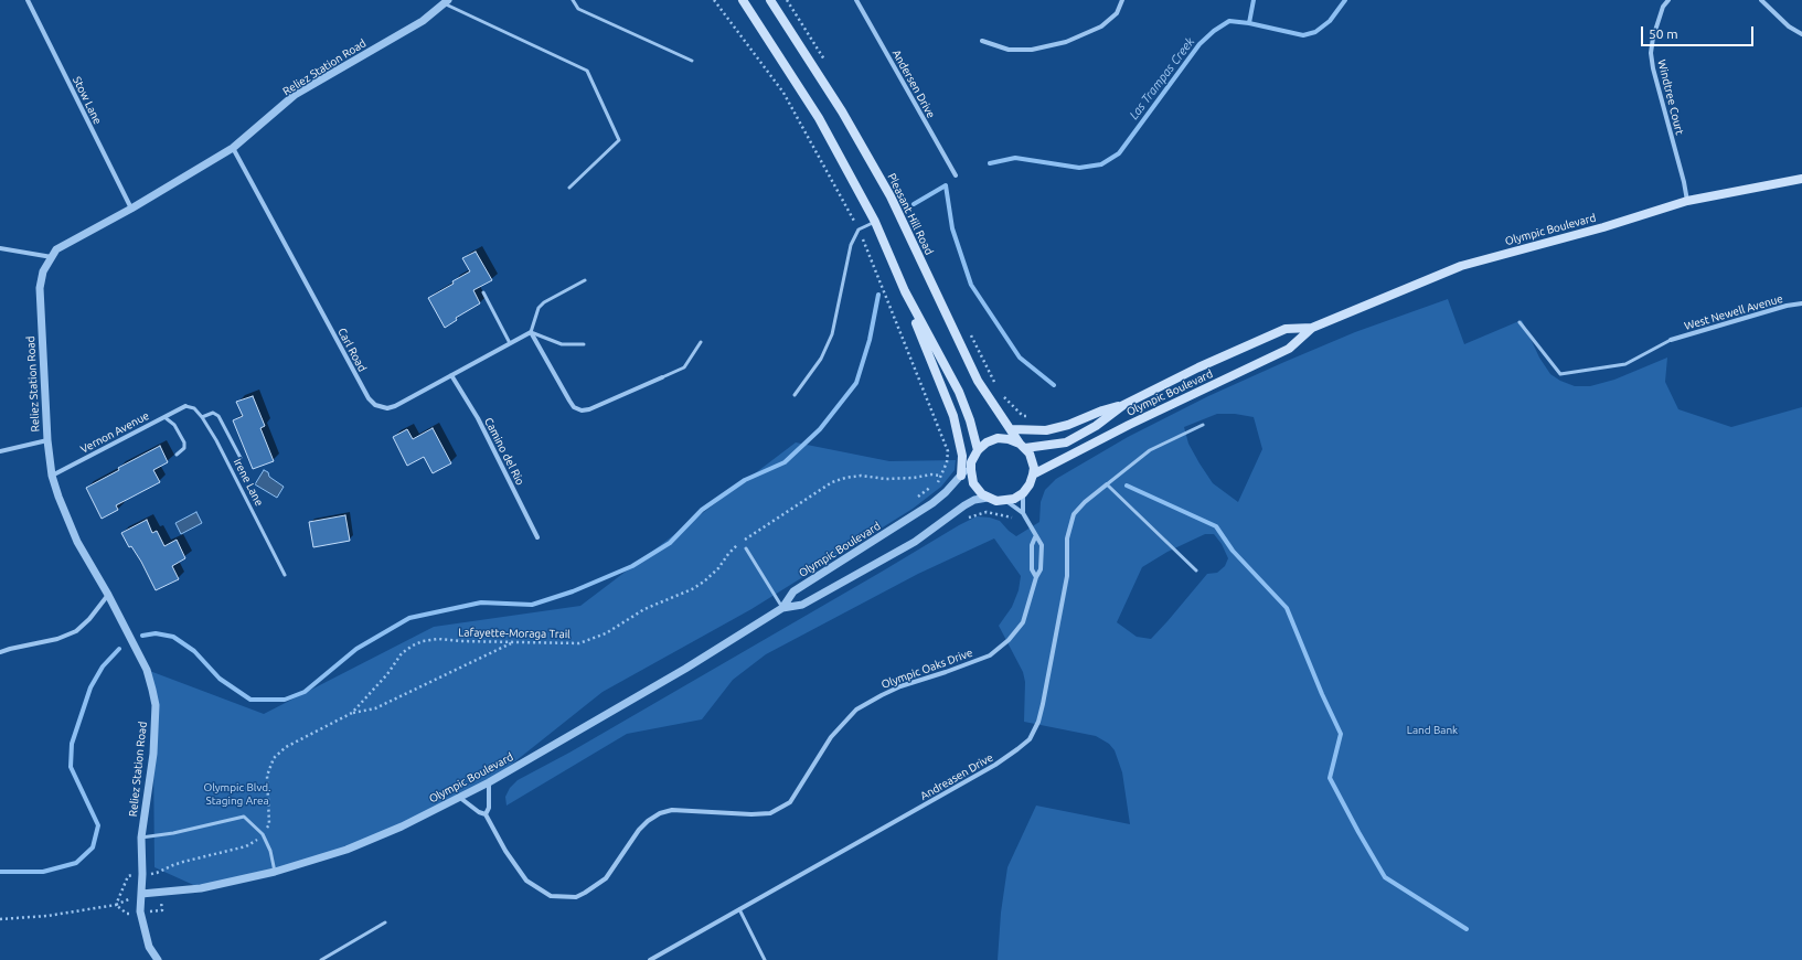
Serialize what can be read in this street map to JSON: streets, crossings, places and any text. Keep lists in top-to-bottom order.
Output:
{
  "streets": {
    "main road": ["Pleasant Hill Road", "Olympic Boulevard"],
    "street": [
      "Reliez Station Road",
      "Andersen Drive",
      "Windtree Court",
      "Stow Lane",
      "West Newell Avenue",
      "Carl Road",
      "Vernon Avenue",
      "Camino del Rio",
      "Olympic Oaks Drive",
      "Andreasen Drive"
    ],
    "lane": ["Irene Lane"],
    "path": ["Lafayette-Moraga Trail"]
  },
  "crossings": [
    ["Reliez Station Road", "Stow Lane"],
    ["Reliez Station Road", "Olympic Boulevard"],
    ["Reliez Station Road", "Carl Road"],
    ["Reliez Station Road", "Vernon Avenue"],
    ["Windtree Court", "Olympic Boulevard"],
    ["Pleasant Hill Road", "Olympic Boulevard"],
    ["Pleasant Hill Road", "Olympic Oaks Drive"],
    ["Olympic Boulevard", "Olympic Oaks Drive"],
    ["Carl Road", "Camino del Rio"],
    ["Vernon Avenue", "Irene Lane"]
  ],
  "water": ["Las Trampas Creek"],
  "parks": ["Land Bank", "Olympic Blvd. Staging Area"],
  "scale_bar": "50 m"
}
